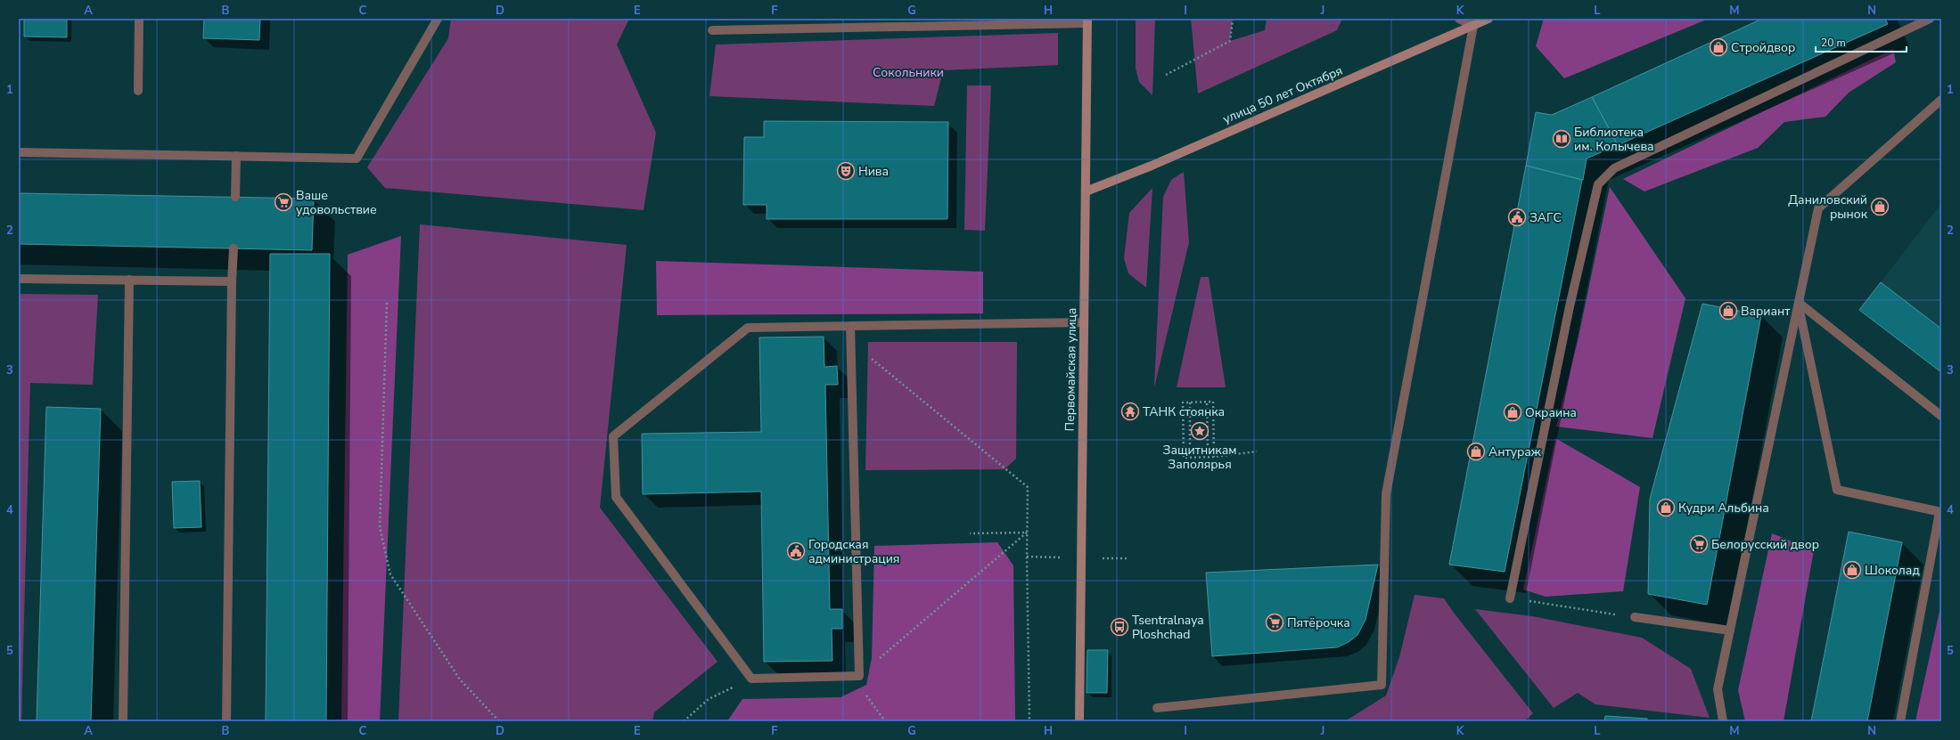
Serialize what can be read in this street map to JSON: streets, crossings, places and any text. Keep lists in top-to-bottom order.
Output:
{
  "streets": {
    "main road": ["улица 50 лет Октября", "Первомайская улица"]
  },
  "crossings": [
    ["улица 50 лет Октября", "Первомайская улица"]
  ],
  "parks": ["Сокольники"],
  "places": {
    "shop": [
      "Стройдвор",
      "Даниловский рынок",
      "Вариант",
      "Окраина",
      "Антураж",
      "Кудри Альбина",
      "Шоколад"
    ],
    "library": ["Библиотека им. Колычева"],
    "theatre": ["Нива"],
    "supermarket": ["Ваше удовольствие", "Белорусский двор", "Пятёрочка"],
    "public building": ["ЗАГС", "Городская администрация"],
    "temple": ["ТАНК стоянка"],
    "place": ["Защитникам Заполярья"],
    "bus stop": ["Tsentralnaya Ploshchad"]
  },
  "scale_bar": "20 m",
  "grid": {
    "columns": [
      "A",
      "B",
      "C",
      "D",
      "E",
      "F",
      "G",
      "H",
      "I",
      "J",
      "K",
      "L",
      "M",
      "N"
    ],
    "rows": [
      "1",
      "2",
      "3",
      "4",
      "5"
    ]
  }
}
